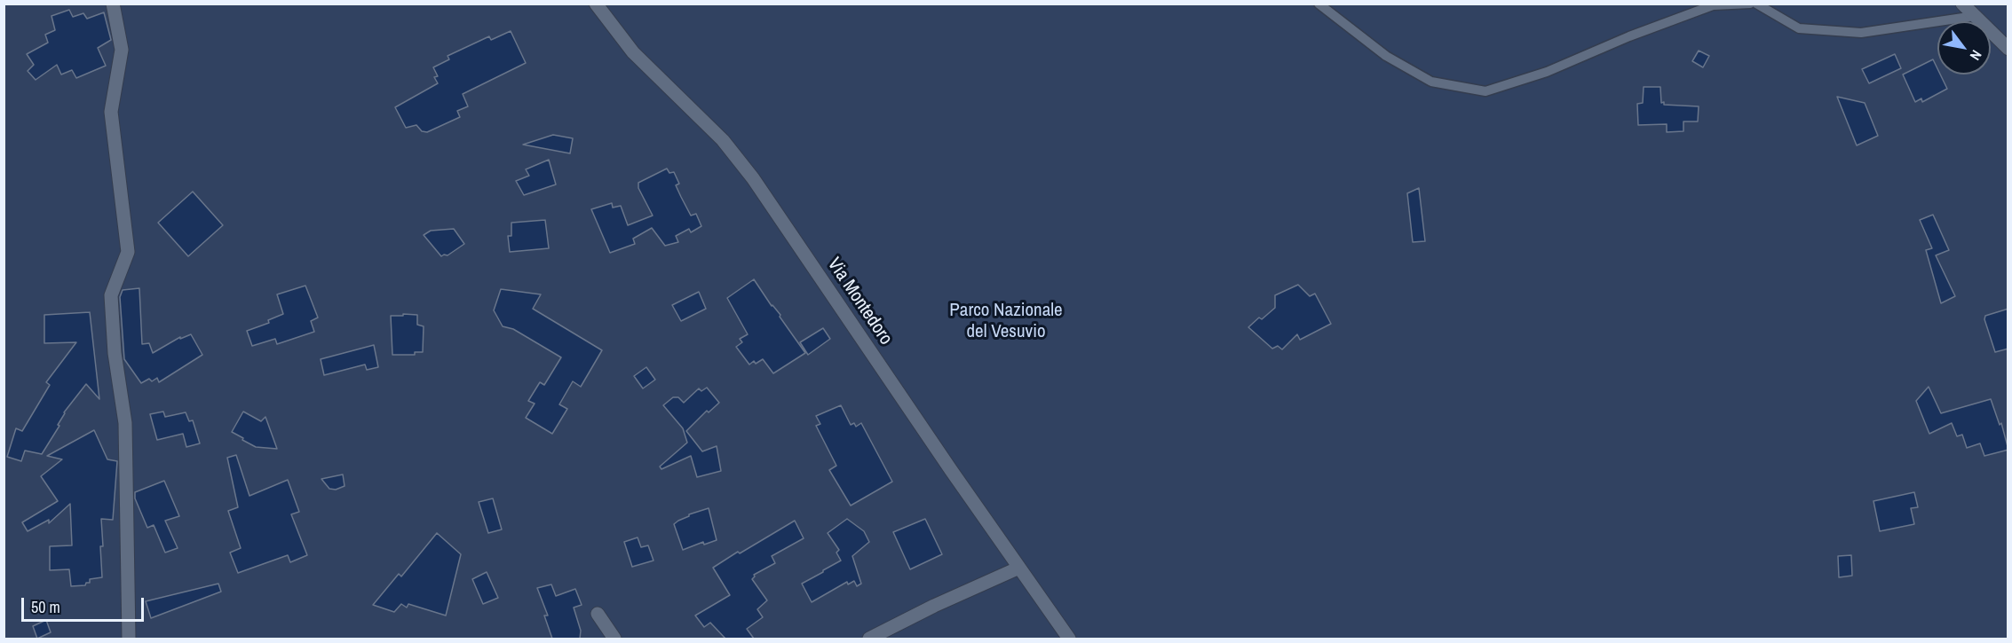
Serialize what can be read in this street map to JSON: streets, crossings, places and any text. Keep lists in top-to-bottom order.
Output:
{
  "streets": {
    "street": ["Via Montedoro"]
  },
  "parks": ["Parco Nazionale del Vesuvio"],
  "scale_bar": "50 m",
  "north": "bottom right"
}
